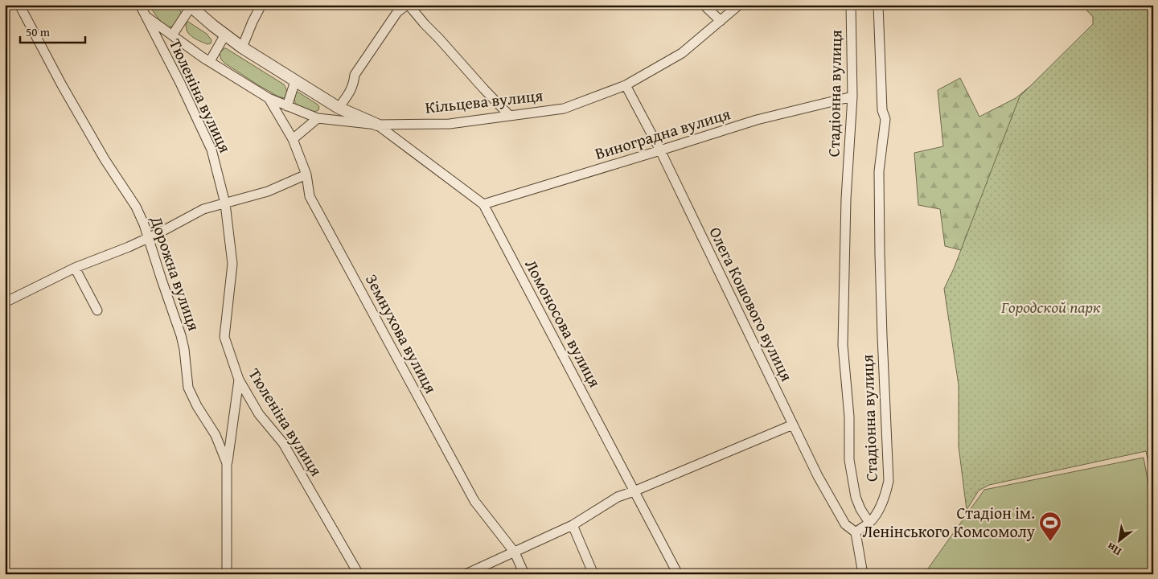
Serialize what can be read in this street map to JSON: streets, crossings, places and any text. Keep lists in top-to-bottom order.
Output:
{
  "streets": {
    "street": [
      "Стадіонна вулиця",
      "Тюленіна вулиця",
      "Кільцева вулиця",
      "Виноградна вулиця",
      "Дорожна вулиця",
      "Олега Кошового вулиця",
      "Ломоносова вулиця",
      "Земнухова вулиця"
    ]
  },
  "crossings": [
    ["Стадіонна вулиця", "Виноградна вулиця"],
    ["Кільцева вулиця", "Олега Кошового вулиця"],
    ["Кільцева вулиця", "Ломоносова вулиця"],
    ["Виноградна вулиця", "Олега Кошового вулиця"],
    ["Виноградна вулиця", "Ломоносова вулиця"]
  ],
  "parks": ["Городской парк"],
  "places": {
    "sports": ["Стадіон ім. Ленінського Комсомолу"]
  },
  "scale_bar": "50 m",
  "north": "bottom left"
}
